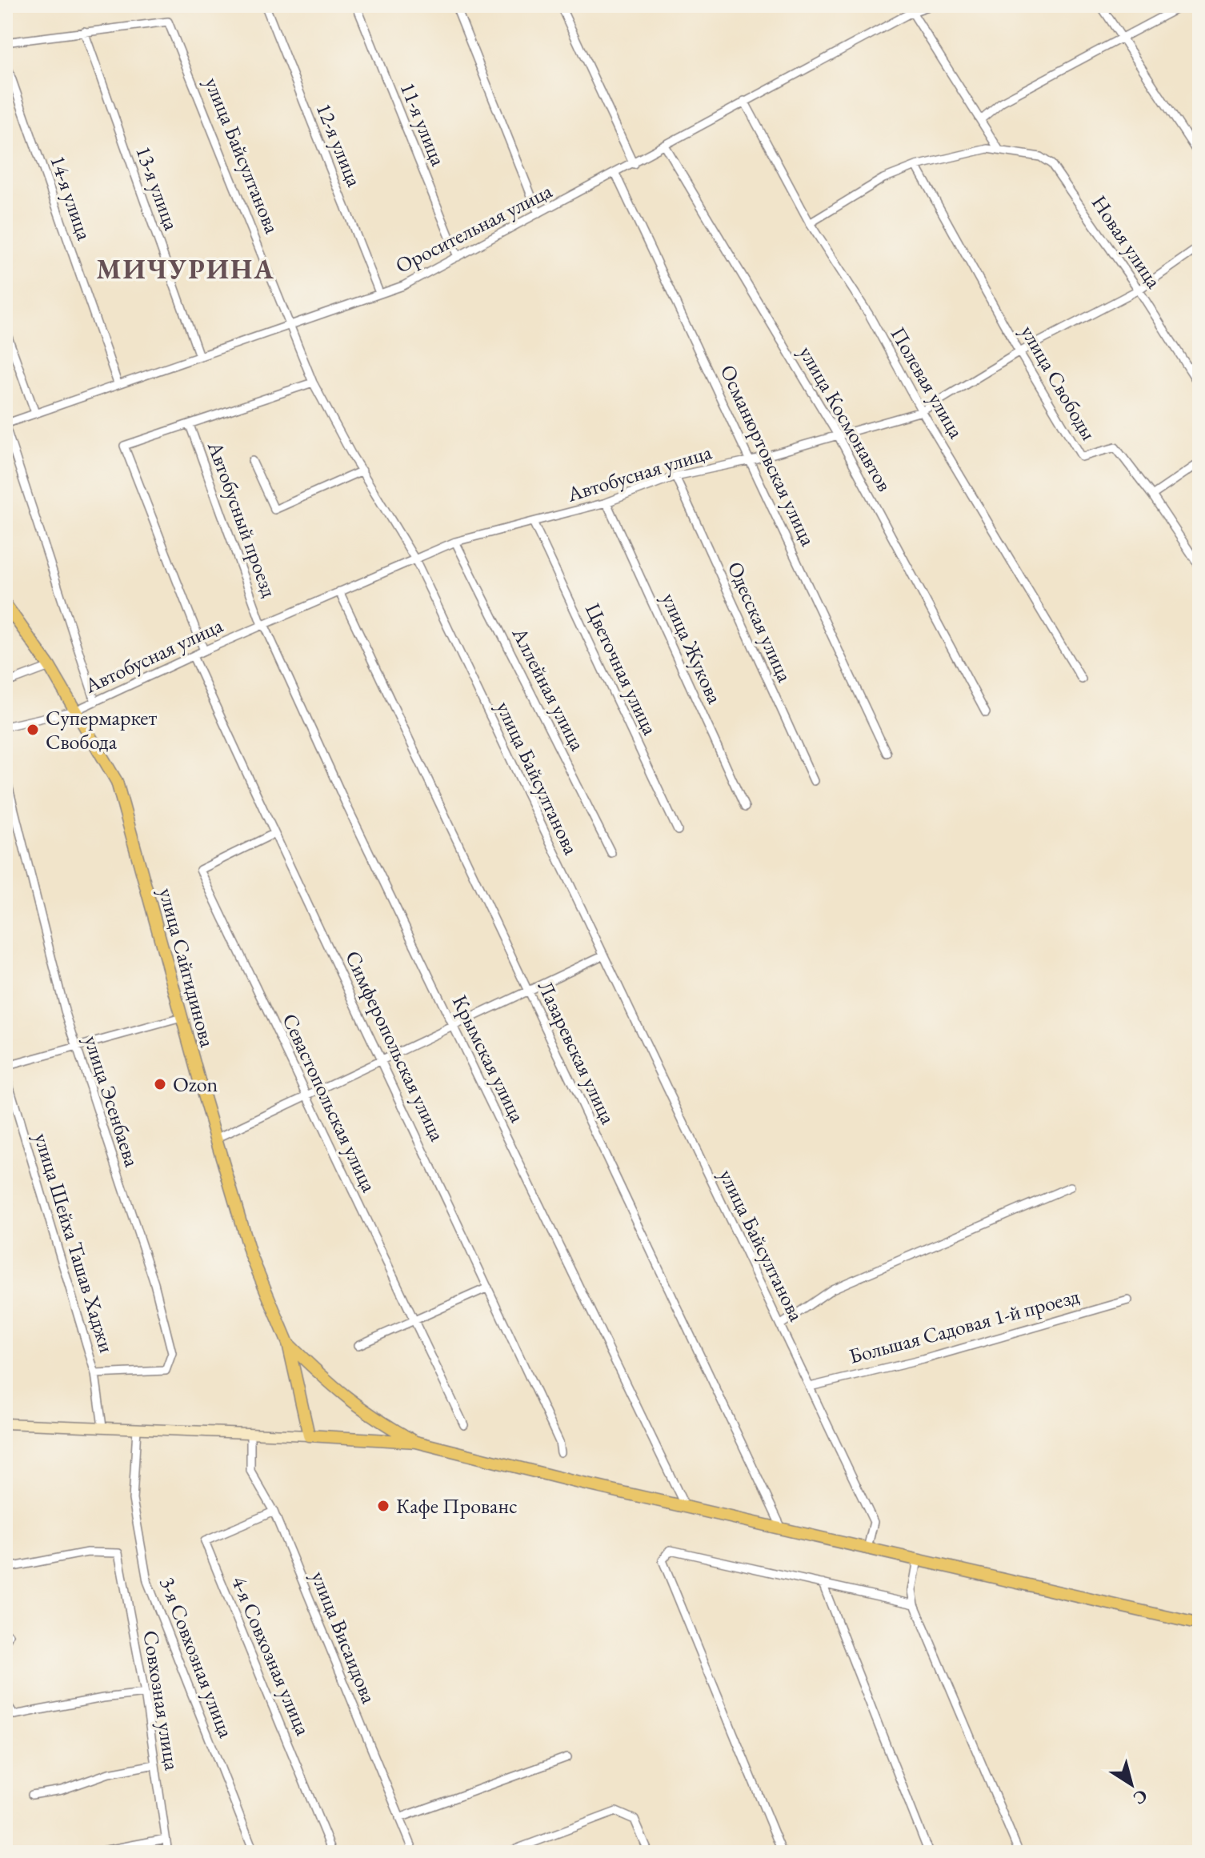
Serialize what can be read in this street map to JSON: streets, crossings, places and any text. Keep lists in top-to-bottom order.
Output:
{
  "streets": {
    "main road": ["улица Сайгидинова"],
    "street": [
      "11-я улица",
      "12-я улица",
      "улица Байсултанова",
      "13-я улица",
      "14-я улица",
      "Оросительная улица",
      "Новая улица",
      "Полевая улица",
      "улица Свободы",
      "улица Космонавтов",
      "Османюртовская улица",
      "Автобусная улица",
      "Автобусный проезд",
      "Одесская улица",
      "улица Жукова",
      "Цветочная улица",
      "Аллейная улица",
      "Симферопольская улица",
      "Лазаревская улица",
      "Крымская улица",
      "улица Эсенбаева",
      "Севастопольская улица",
      "улица Шейха Ташав Хаджи",
      "Большая Садовая 1-й проезд",
      "улица Висаидова",
      "4-я Совхозная улица",
      "3-я Совхозная улица",
      "Совхозная улица"
    ]
  },
  "crossings": [
    ["11-я улица", "Оросительная улица"],
    ["12-я улица", "Оросительная улица"],
    ["улица Байсултанова", "13-я улица"],
    ["улица Байсултанова", "Оросительная улица"],
    ["улица Байсултанова", "Автобусная улица"],
    ["улица Байсултанова", "Большая Садовая 1-й проезд"],
    ["13-я улица", "Оросительная улица"],
    ["14-я улица", "Оросительная улица"],
    ["Оросительная улица", "Полевая улица"],
    ["Оросительная улица", "улица Космонавтов"],
    ["Оросительная улица", "Османюртовская улица"],
    ["Новая улица", "Полевая улица"],
    ["Новая улица", "улица Свободы"],
    ["Новая улица", "Автобусная улица"],
    ["Полевая улица", "Автобусная улица"],
    ["улица Свободы", "Автобусная улица"],
    ["улица Космонавтов", "Автобусная улица"],
    ["Османюртовская улица", "Автобусная улица"],
    ["Автобусная улица", "Автобусный проезд"],
    ["Автобусная улица", "Одесская улица"],
    ["Автобусная улица", "улица Жукова"],
    ["Автобусная улица", "Цветочная улица"],
    ["Автобусная улица", "Аллейная улица"],
    ["Автобусная улица", "улица Сайгидинова"],
    ["Автобусная улица", "Симферопольская улица"],
    ["Автобусная улица", "Лазаревская улица"],
    ["Автобусная улица", "Крымская улица"],
    ["Автобусный проезд", "Крымская улица"],
    ["Симферопольская улица", "Севастопольская улица"],
    ["улица Эсенбаева", "улица Шейха Ташав Хаджи"],
    ["улица Висаидова", "4-я Совхозная улица"]
  ],
  "districts": ["МИЧУРИНА"],
  "places": ["Супермаркет Свобода", "Ozon", "Кафе Прованс"],
  "north": "bottom right"
}
